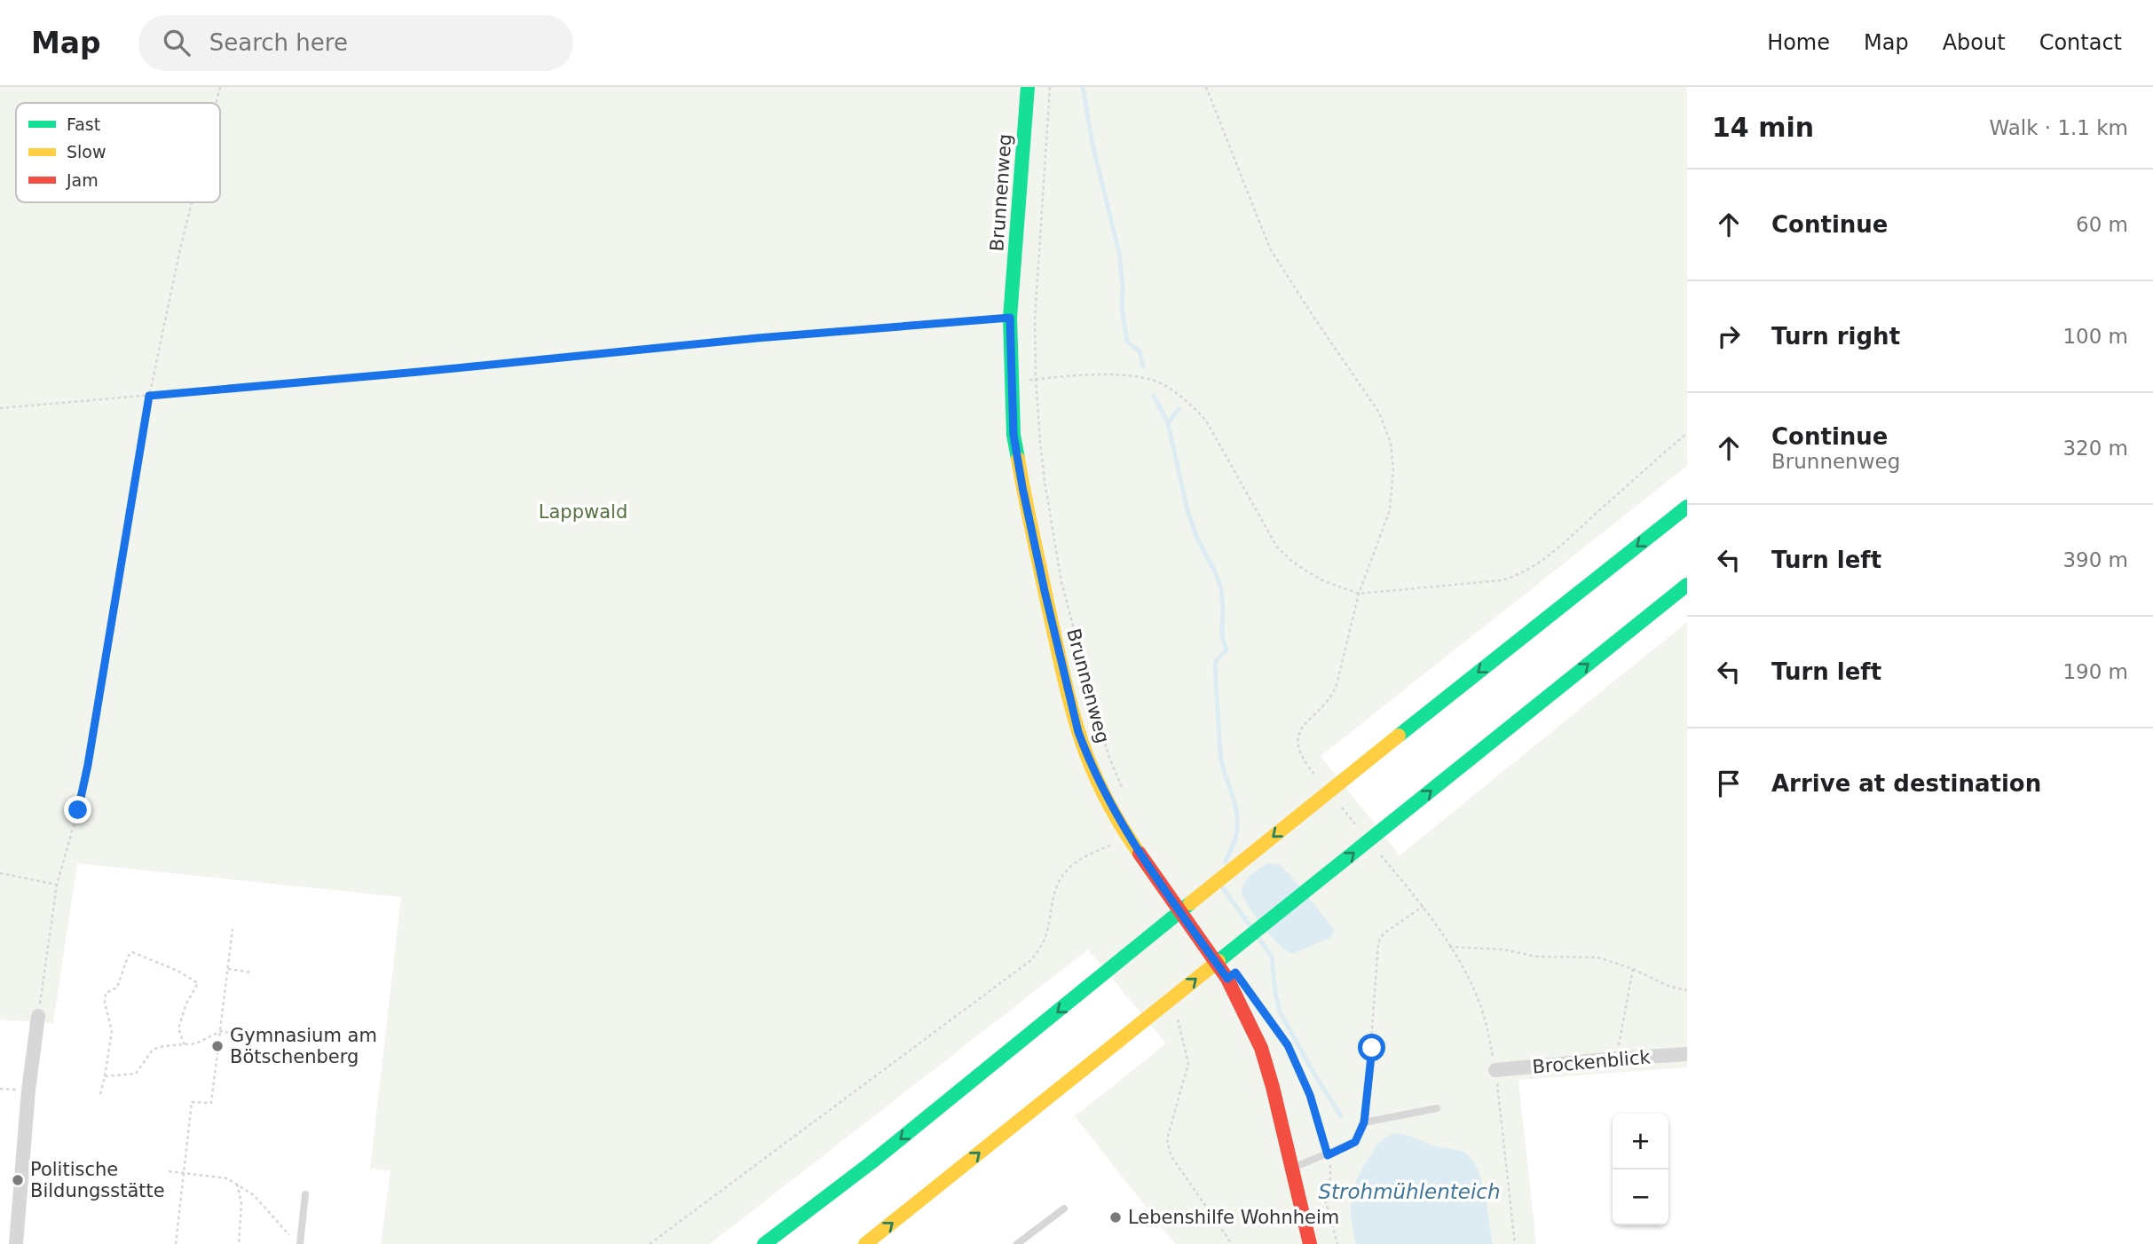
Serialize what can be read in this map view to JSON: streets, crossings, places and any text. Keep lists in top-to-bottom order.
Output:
{
  "streets": {
    "main road": ["Brunnenweg"],
    "street": ["Brockenblick"]
  },
  "water": ["Strohmühlenteich"],
  "parks": ["Lappwald"],
  "places": ["Gymnasium am Bötschenberg", "Politische Bildungsstätte", "Lebenshilfe Wohnheim"],
  "legend": ["Fast", "Slow", "Jam"],
  "page": {
    "header": "Map",
    "search": "Search here",
    "nav": [
      "Home",
      "Map",
      "About",
      "Contact"
    ],
    "heading": ["14 min", "Walk · 1.1 km"],
    "list": [
      ["Continue", "60 m"],
      ["Turn right", "100 m"],
      ["Continue", "Brunnenweg", "320 m"],
      ["Turn left", "390 m"],
      ["Turn left", "190 m"],
      "Arrive at destination"
    ],
    "map_buttons": ["+", "−"]
  }
}
